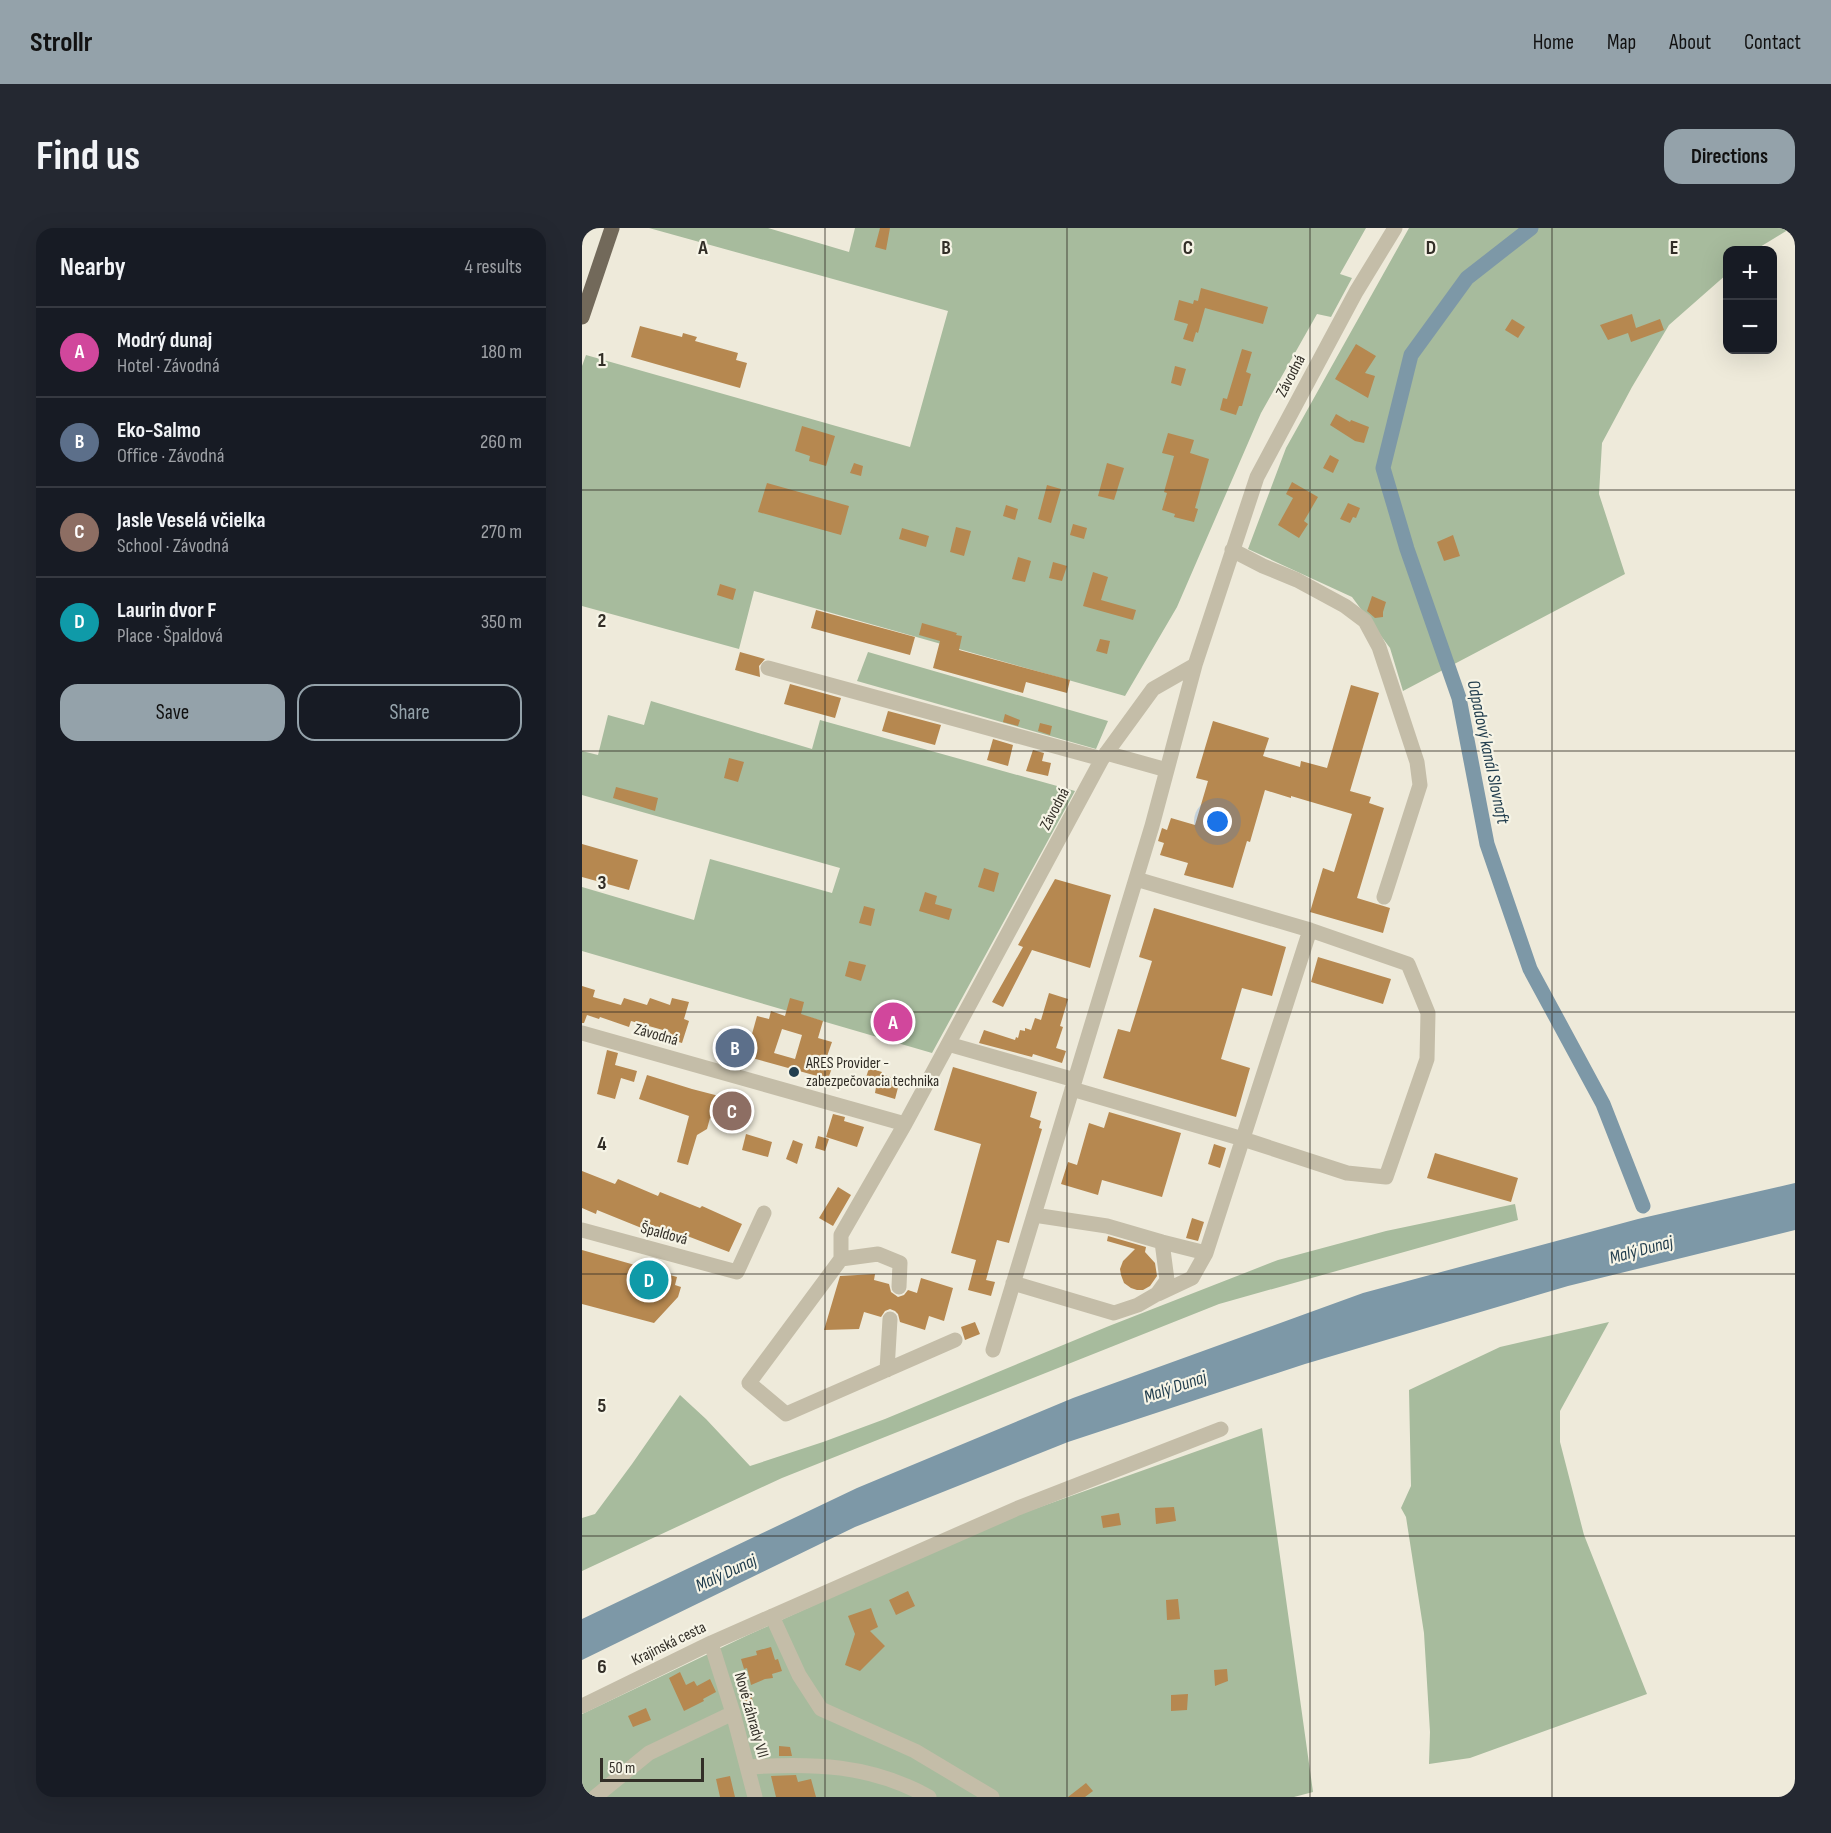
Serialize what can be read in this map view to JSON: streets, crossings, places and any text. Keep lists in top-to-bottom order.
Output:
{
  "streets": {
    "street": [
      "Závodná",
      "Špaldová",
      "Krajinská cesta",
      "Nové záhrady VII"
    ]
  },
  "crossings": [
    ["Krajinská cesta", "Nové záhrady VII"]
  ],
  "water": ["Odpadový kanál Slovnaft", "Malý Dunaj"],
  "places": ["ARES Provider - zabezpečovacia technika"],
  "scale_bar": "50 m",
  "page": {
    "header": "Strollr",
    "nav": [
      "Home",
      "Map",
      "About",
      "Contact"
    ],
    "buttons": [
      "Directions",
      ["Save", "Share"]
    ],
    "title": "Find us",
    "heading": ["Nearby", "4 results"],
    "map_buttons": ["+", "−"],
    "list": [
      {
        "mark": "A",
        "name": "Modrý dunaj",
        "note": "Hotel · Závodná",
        "value": "180 m"
      },
      {
        "mark": "B",
        "name": "Eko-Salmo",
        "note": "Office · Závodná",
        "value": "260 m"
      },
      {
        "mark": "C",
        "name": "Jasle Veselá včielka",
        "note": "School · Závodná",
        "value": "270 m"
      },
      {
        "mark": "D",
        "name": "Laurin dvor F",
        "note": "Place · Špaldová",
        "value": "350 m"
      }
    ],
    "pins": [
      "A",
      "B",
      "C",
      "D"
    ],
    "scale": "50 m"
  },
  "grid": {
    "columns": [
      "A",
      "B",
      "C",
      "D",
      "E"
    ],
    "rows": [
      "1",
      "2",
      "3",
      "4",
      "5",
      "6"
    ]
  }
}
